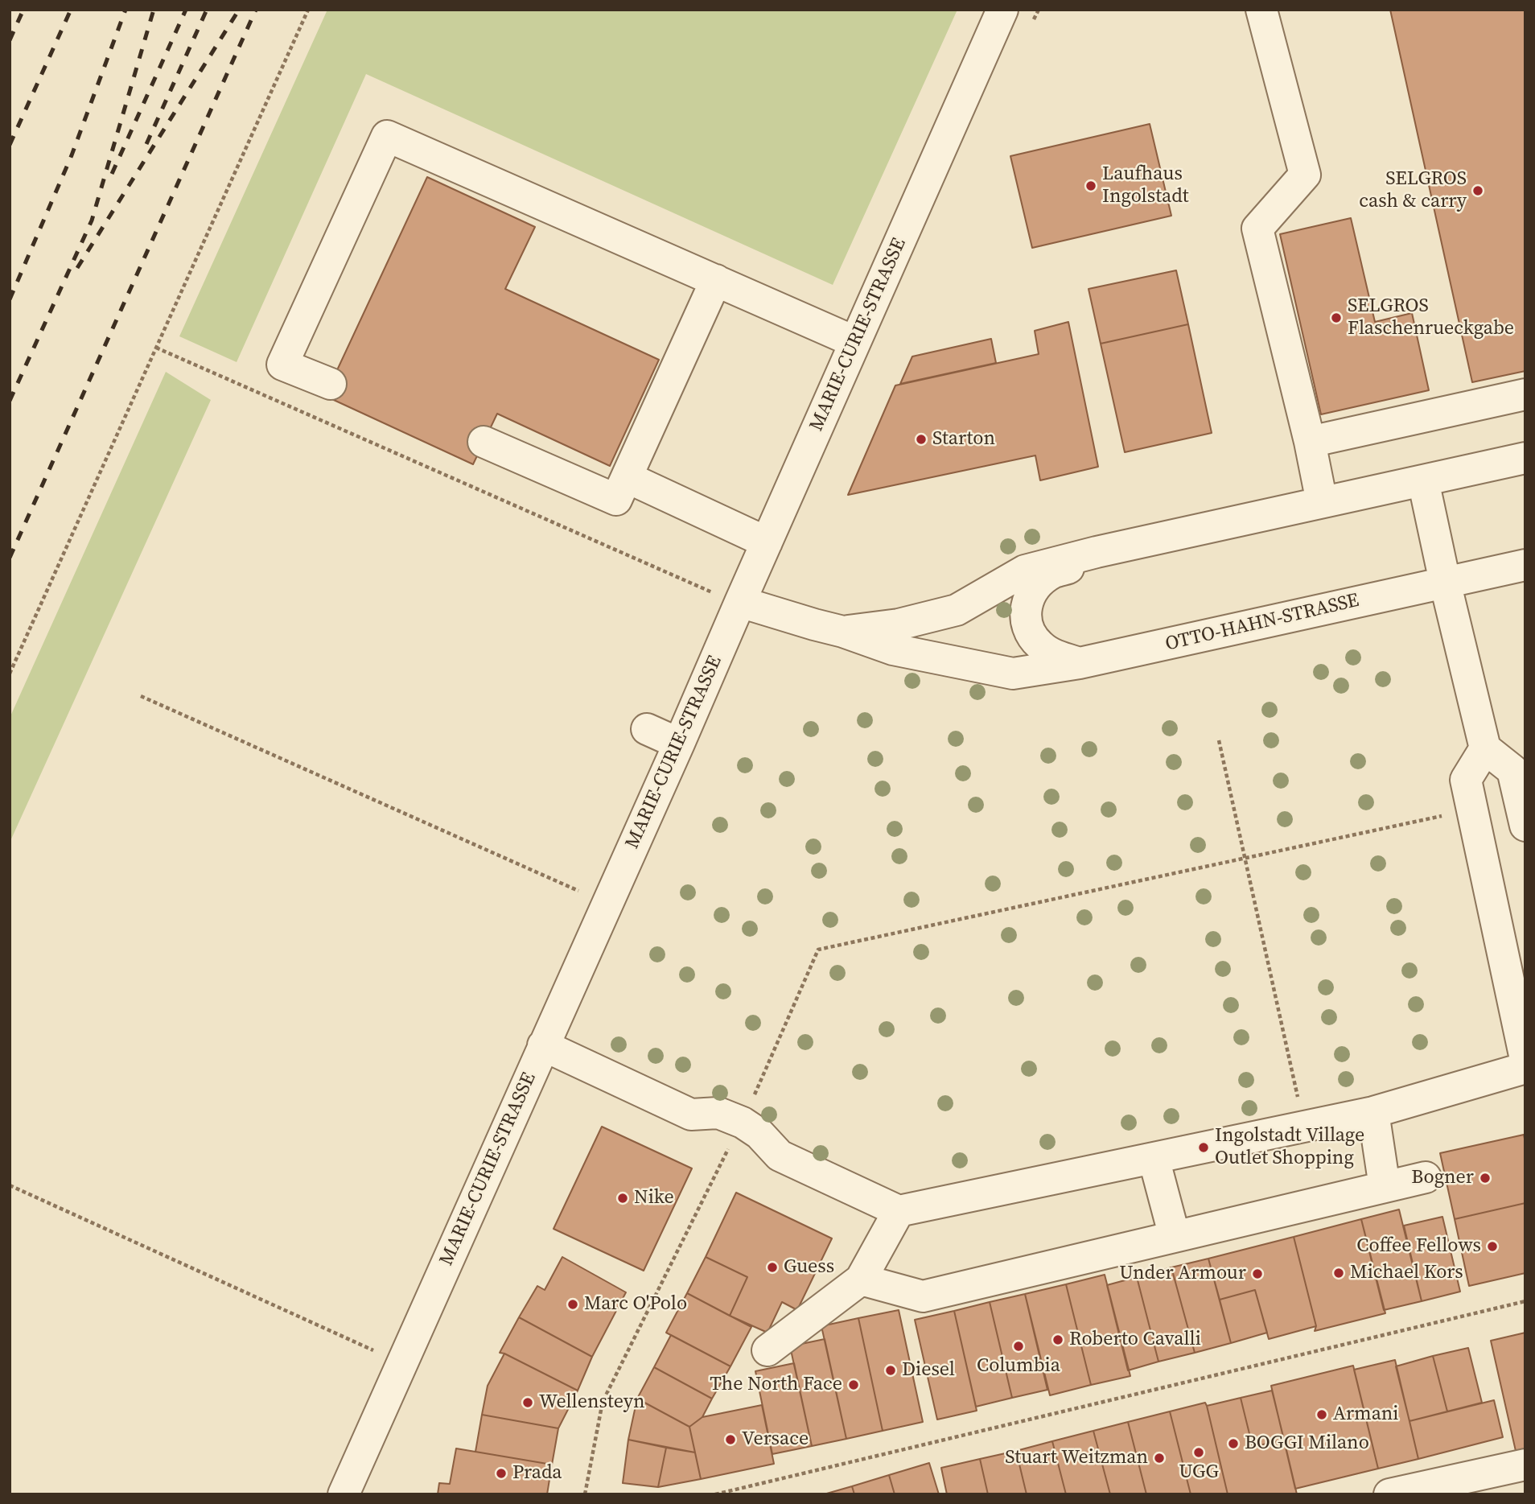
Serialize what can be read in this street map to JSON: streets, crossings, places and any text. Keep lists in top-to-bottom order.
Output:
{
  "streets": {
    "street": ["MARIE-CURIE-STRASSE", "OTTO-HAHN-STRASSE"]
  },
  "crossings": [
    ["MARIE-CURIE-STRASSE", "OTTO-HAHN-STRASSE"]
  ],
  "places": [
    "Laufhaus Ingolstadt",
    "SELGROS cash & carry",
    "SELGROS Flaschenrueckgabe",
    "Starton",
    "Ingolstadt Village Outlet Shopping",
    "Bogner",
    "Nike",
    "Coffee Fellows",
    "Guess",
    "Michael Kors",
    "Under Armour",
    "Marc O'Polo",
    "Roberto Cavalli",
    "Columbia",
    "Diesel",
    "The North Face",
    "Wellensteyn",
    "Armani",
    "Versace",
    "BOGGI Milano",
    "UGG",
    "Stuart Weitzman",
    "Prada"
  ]
}
